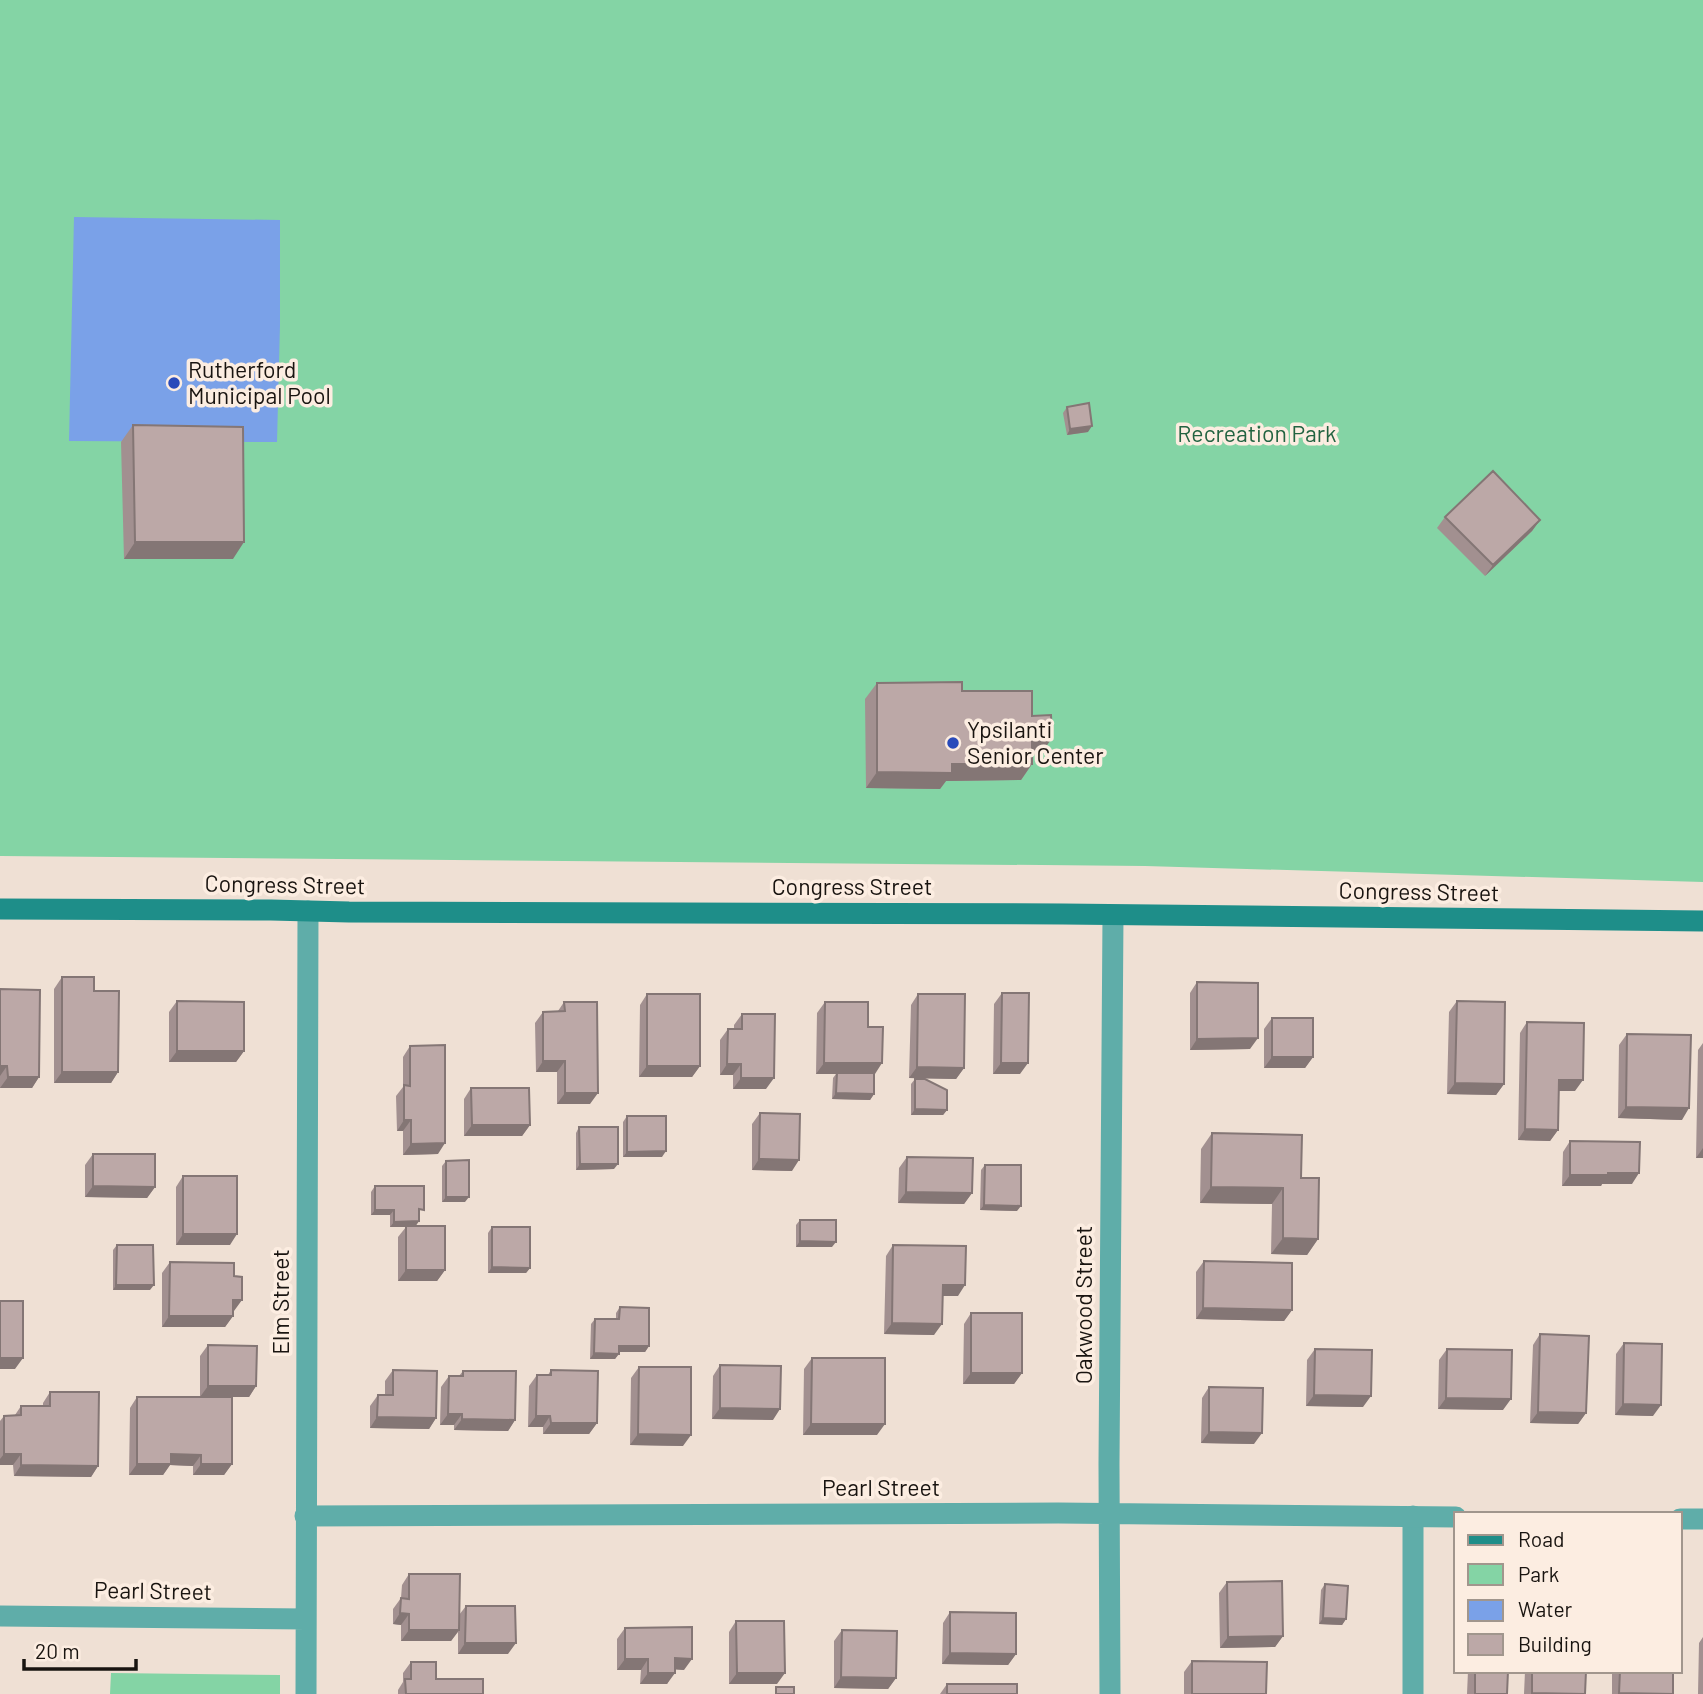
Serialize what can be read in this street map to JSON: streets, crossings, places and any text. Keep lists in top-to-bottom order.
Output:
{
  "streets": {
    "street": [
      "Congress Street",
      "Elm Street",
      "Oakwood Street",
      "Pearl Street"
    ]
  },
  "crossings": [
    ["Congress Street", "Elm Street"],
    ["Congress Street", "Oakwood Street"],
    ["Elm Street", "Pearl Street"],
    ["Oakwood Street", "Pearl Street"]
  ],
  "parks": ["Recreation Park"],
  "places": ["Rutherford Municipal Pool", "Ypsilanti Senior Center"],
  "legend": [
    "Road",
    "Park",
    "Water",
    "Building"
  ],
  "scale_bar": "20 m"
}
